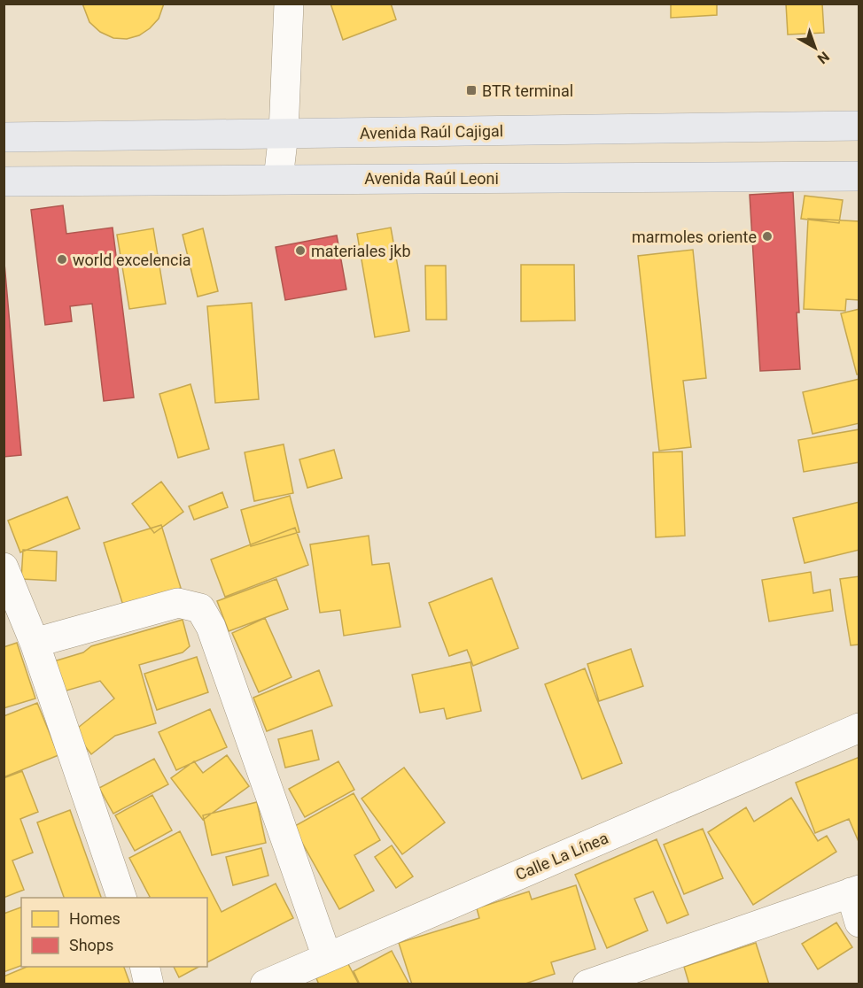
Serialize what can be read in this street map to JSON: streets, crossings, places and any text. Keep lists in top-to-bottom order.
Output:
{
  "streets": {
    "main road": ["Avenida Raúl Cajigal", "Avenida Raúl Leoni"],
    "street": ["Calle La Línea"]
  },
  "places": {
    "transit": ["BTR terminal"],
    "other": ["marmoles oriente", "materiales jkb", "world excelencia"]
  },
  "legend": ["Homes", "Shops"],
  "north": "bottom right"
}
